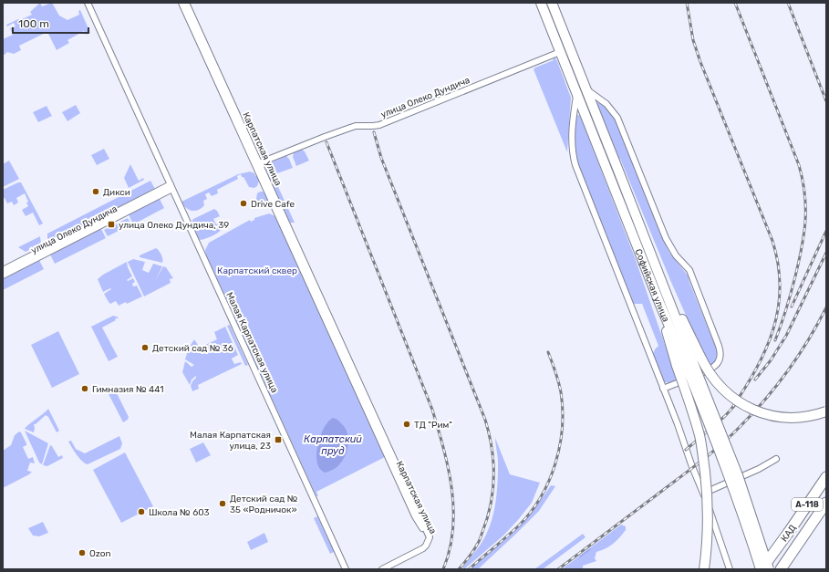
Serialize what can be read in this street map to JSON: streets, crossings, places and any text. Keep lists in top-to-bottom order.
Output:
{
  "streets": {
    "highway": ["А-118", "КАД"],
    "main road": ["Софийская улица"],
    "street": ["улица Олеко Дундича", "Карпатская улица", "Малая Карпатская улица"]
  },
  "crossings": [
    ["улица Олеко Дундича", "Карпатская улица"],
    ["улица Олеко Дундича", "Софийская улица"],
    ["улица Олеко Дундича", "Малая Карпатская улица"]
  ],
  "water": ["Карпатский пруд"],
  "parks": ["Карпатский сквер"],
  "places": {
    "other": [
      "Дикси",
      "Drive Cafe",
      "Детский сад № 36",
      "Гимназия № 441",
      "ТД \"Рим\"",
      "Детский сад № 35 «Родничок»",
      "Школа № 603",
      "Ozon"
    ],
    "transit": ["улица Олеко Дундича, 39", "Малая Карпатская улица, 23"]
  },
  "scale_bar": "100 m"
}
